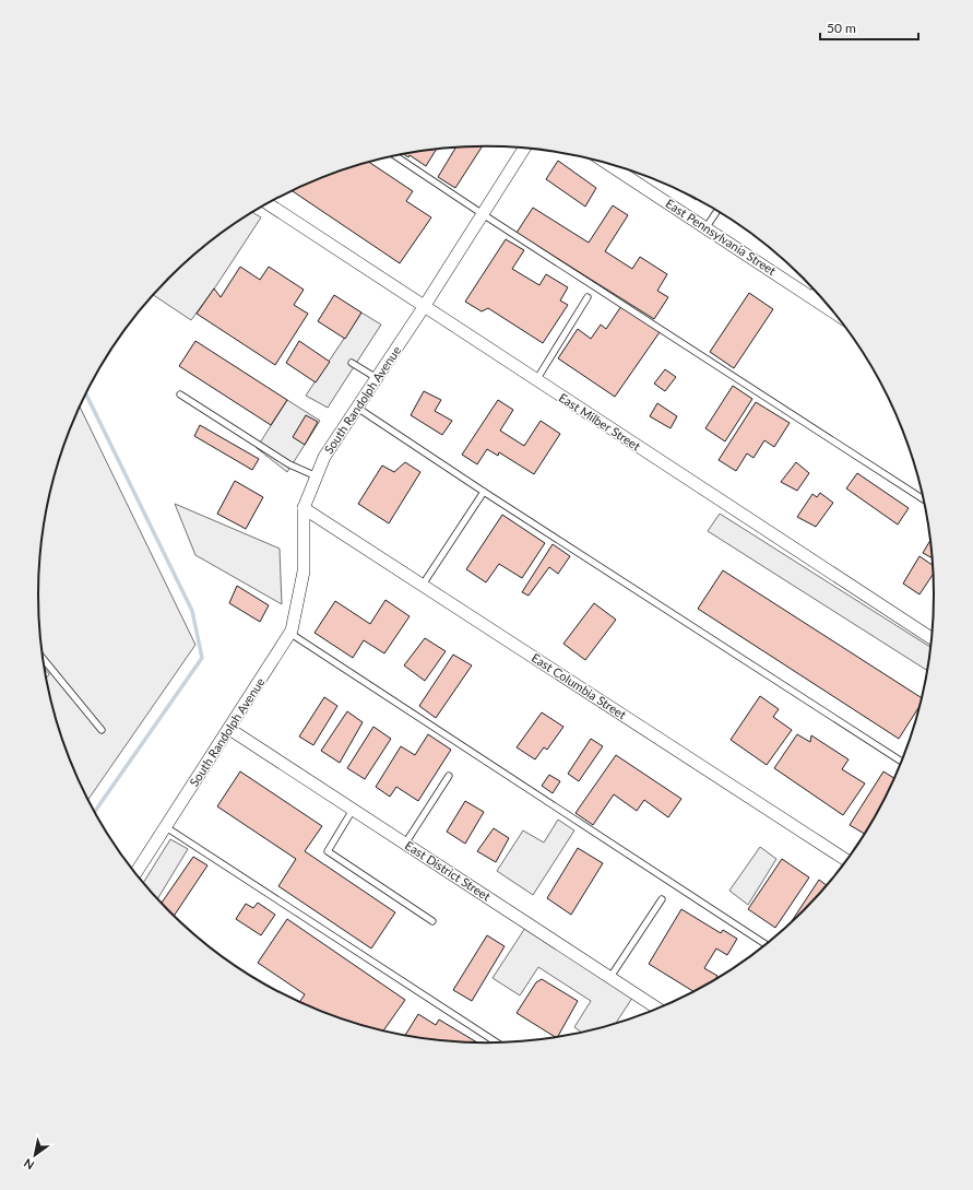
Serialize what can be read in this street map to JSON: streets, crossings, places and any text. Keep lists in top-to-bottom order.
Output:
{
  "streets": {
    "street": [
      "East Pennsylvania Street",
      "South Randolph Avenue",
      "East Milber Street",
      "East Columbia Street",
      "East District Street"
    ]
  },
  "crossings": [
    ["South Randolph Avenue", "East Milber Street"],
    ["South Randolph Avenue", "East Columbia Street"],
    ["South Randolph Avenue", "East District Street"]
  ],
  "scale_bar": "50 m",
  "north": "bottom left"
}
